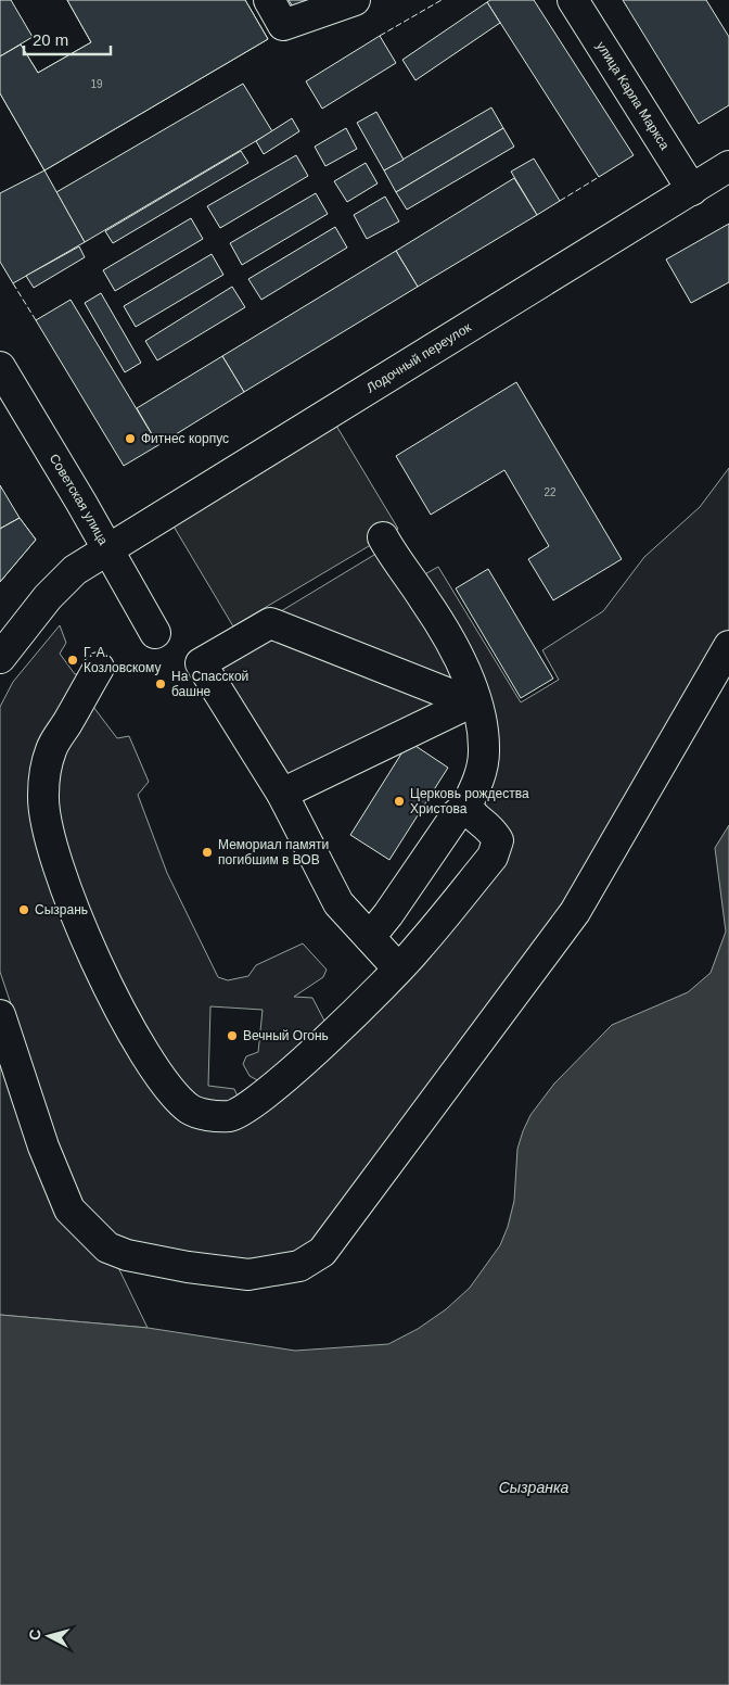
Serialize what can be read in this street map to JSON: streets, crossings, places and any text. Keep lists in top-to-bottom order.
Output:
{
  "streets": {
    "street": ["улица Карла Маркса", "Лодочный переулок", "Советская улица"]
  },
  "crossings": [
    ["улица Карла Маркса", "Лодочный переулок"],
    ["Лодочный переулок", "Советская улица"]
  ],
  "water": ["Сызранка"],
  "places": [
    "Фитнес корпус",
    "Г. А. Козловскому",
    "На Спасской башне",
    "Церковь рождества Христова",
    "Мемориал памяти погибшим в ВОВ",
    "Сызрань",
    "Вечный Огонь"
  ],
  "house_numbers": ["19", "22"],
  "scale_bar": "20 m",
  "north": "left"
}
